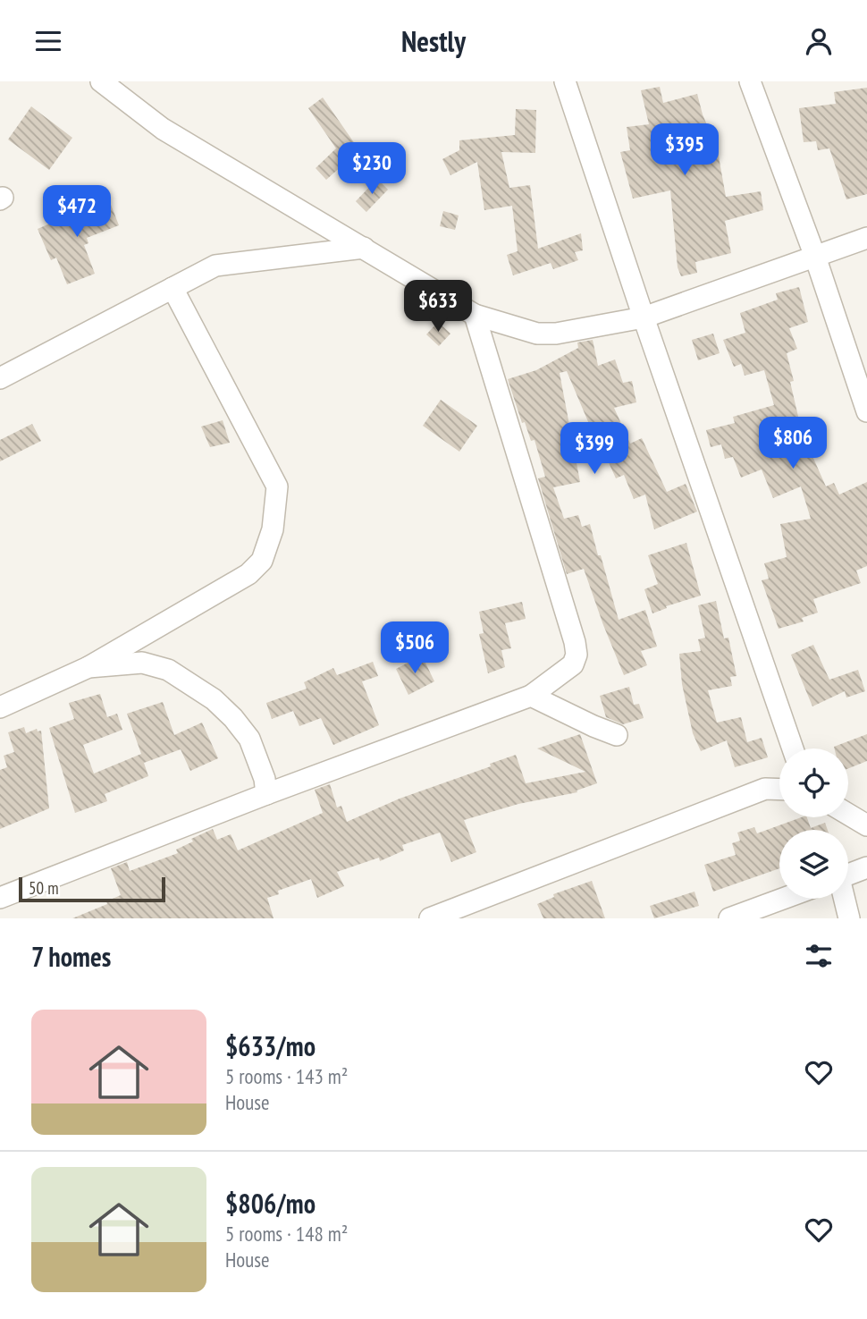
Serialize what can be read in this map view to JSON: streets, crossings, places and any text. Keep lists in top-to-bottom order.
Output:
{
  "scale_bar": "50 m",
  "page": {
    "header": "Nestly",
    "price": [
      "$395",
      "$230",
      "$472",
      "$633",
      "$806",
      "$399",
      "$506"
    ],
    "scale": "50 m",
    "heading": "7 homes",
    "list": [
      {
        "name": "$633/mo",
        "note": "5 rooms · 143 m² · House"
      },
      {
        "name": "$806/mo",
        "note": "5 rooms · 148 m² · House"
      }
    ]
  }
}
